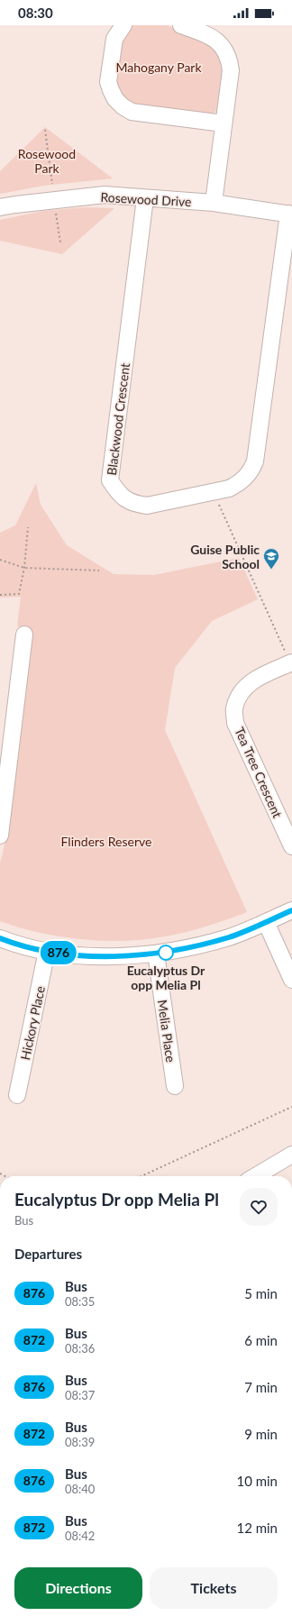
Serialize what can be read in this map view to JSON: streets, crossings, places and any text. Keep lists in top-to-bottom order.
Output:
{
  "streets": {
    "street": [
      "Rosewood Drive",
      "Blackwood Crescent",
      "Tea Tree Crescent",
      "Hickory Place",
      "Melia Place"
    ]
  },
  "crossings": [
    ["Rosewood Drive", "Blackwood Crescent"]
  ],
  "parks": ["Mahogany Park", "Rosewood Park", "Flinders Reserve"],
  "places": {
    "school or university": ["Guise Public School"],
    "other": ["Eucalyptus Dr opp Melia Pl"]
  },
  "lines": ["bus line 876"],
  "page": {
    "status": "08:30",
    "on_map": "876",
    "heading": [
      ["Eucalyptus Dr opp Melia Pl", "Bus"],
      "Departures"
    ],
    "list": [
      {
        "mark": "876",
        "name": "Bus",
        "note": "08:35",
        "value": "5 min"
      },
      {
        "mark": "872",
        "name": "Bus",
        "note": "08:36",
        "value": "6 min"
      },
      {
        "mark": "876",
        "name": "Bus",
        "note": "08:37",
        "value": "7 min"
      },
      {
        "mark": "872",
        "name": "Bus",
        "note": "08:39",
        "value": "9 min"
      },
      {
        "mark": "876",
        "name": "Bus",
        "note": "08:40",
        "value": "10 min"
      },
      {
        "mark": "872",
        "name": "Bus",
        "note": "08:42",
        "value": "12 min"
      }
    ],
    "buttons": ["Directions", "Tickets"]
  }
}
